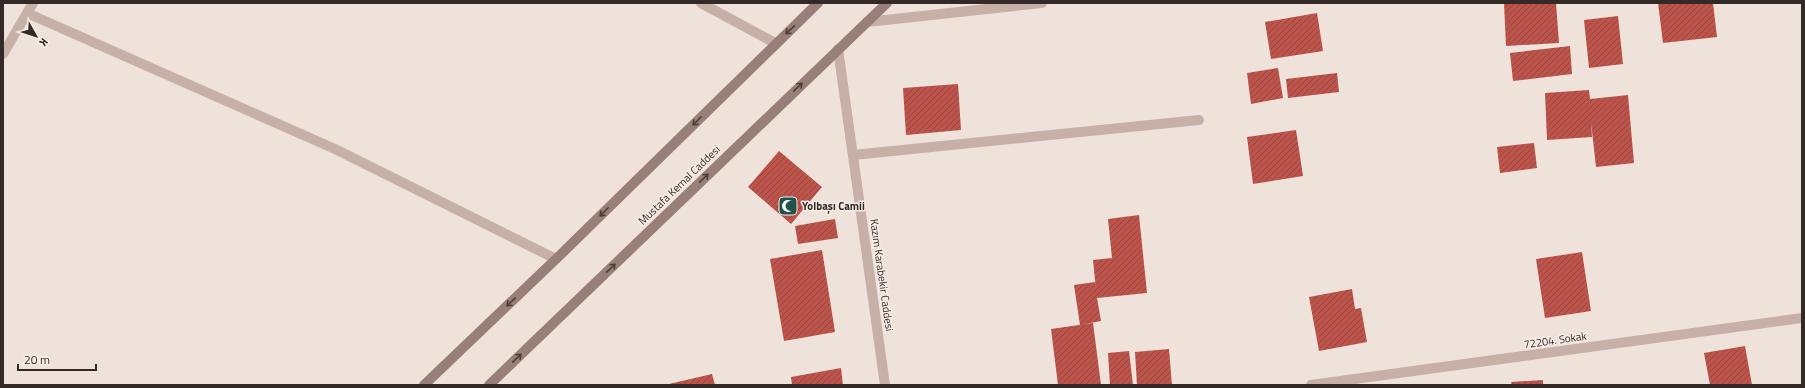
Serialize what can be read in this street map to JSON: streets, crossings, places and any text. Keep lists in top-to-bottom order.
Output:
{
  "streets": {
    "main road": ["Mustafa Kemal Caddesi"],
    "street": ["Kazım Karabekir Caddesi", "72204. Sokak"]
  },
  "crossings": [
    ["Mustafa Kemal Caddesi", "Kazım Karabekir Caddesi"]
  ],
  "places": {
    "mosque": ["Yolbaşı Camii"]
  },
  "scale_bar": "20 m",
  "north": "bottom right"
}
